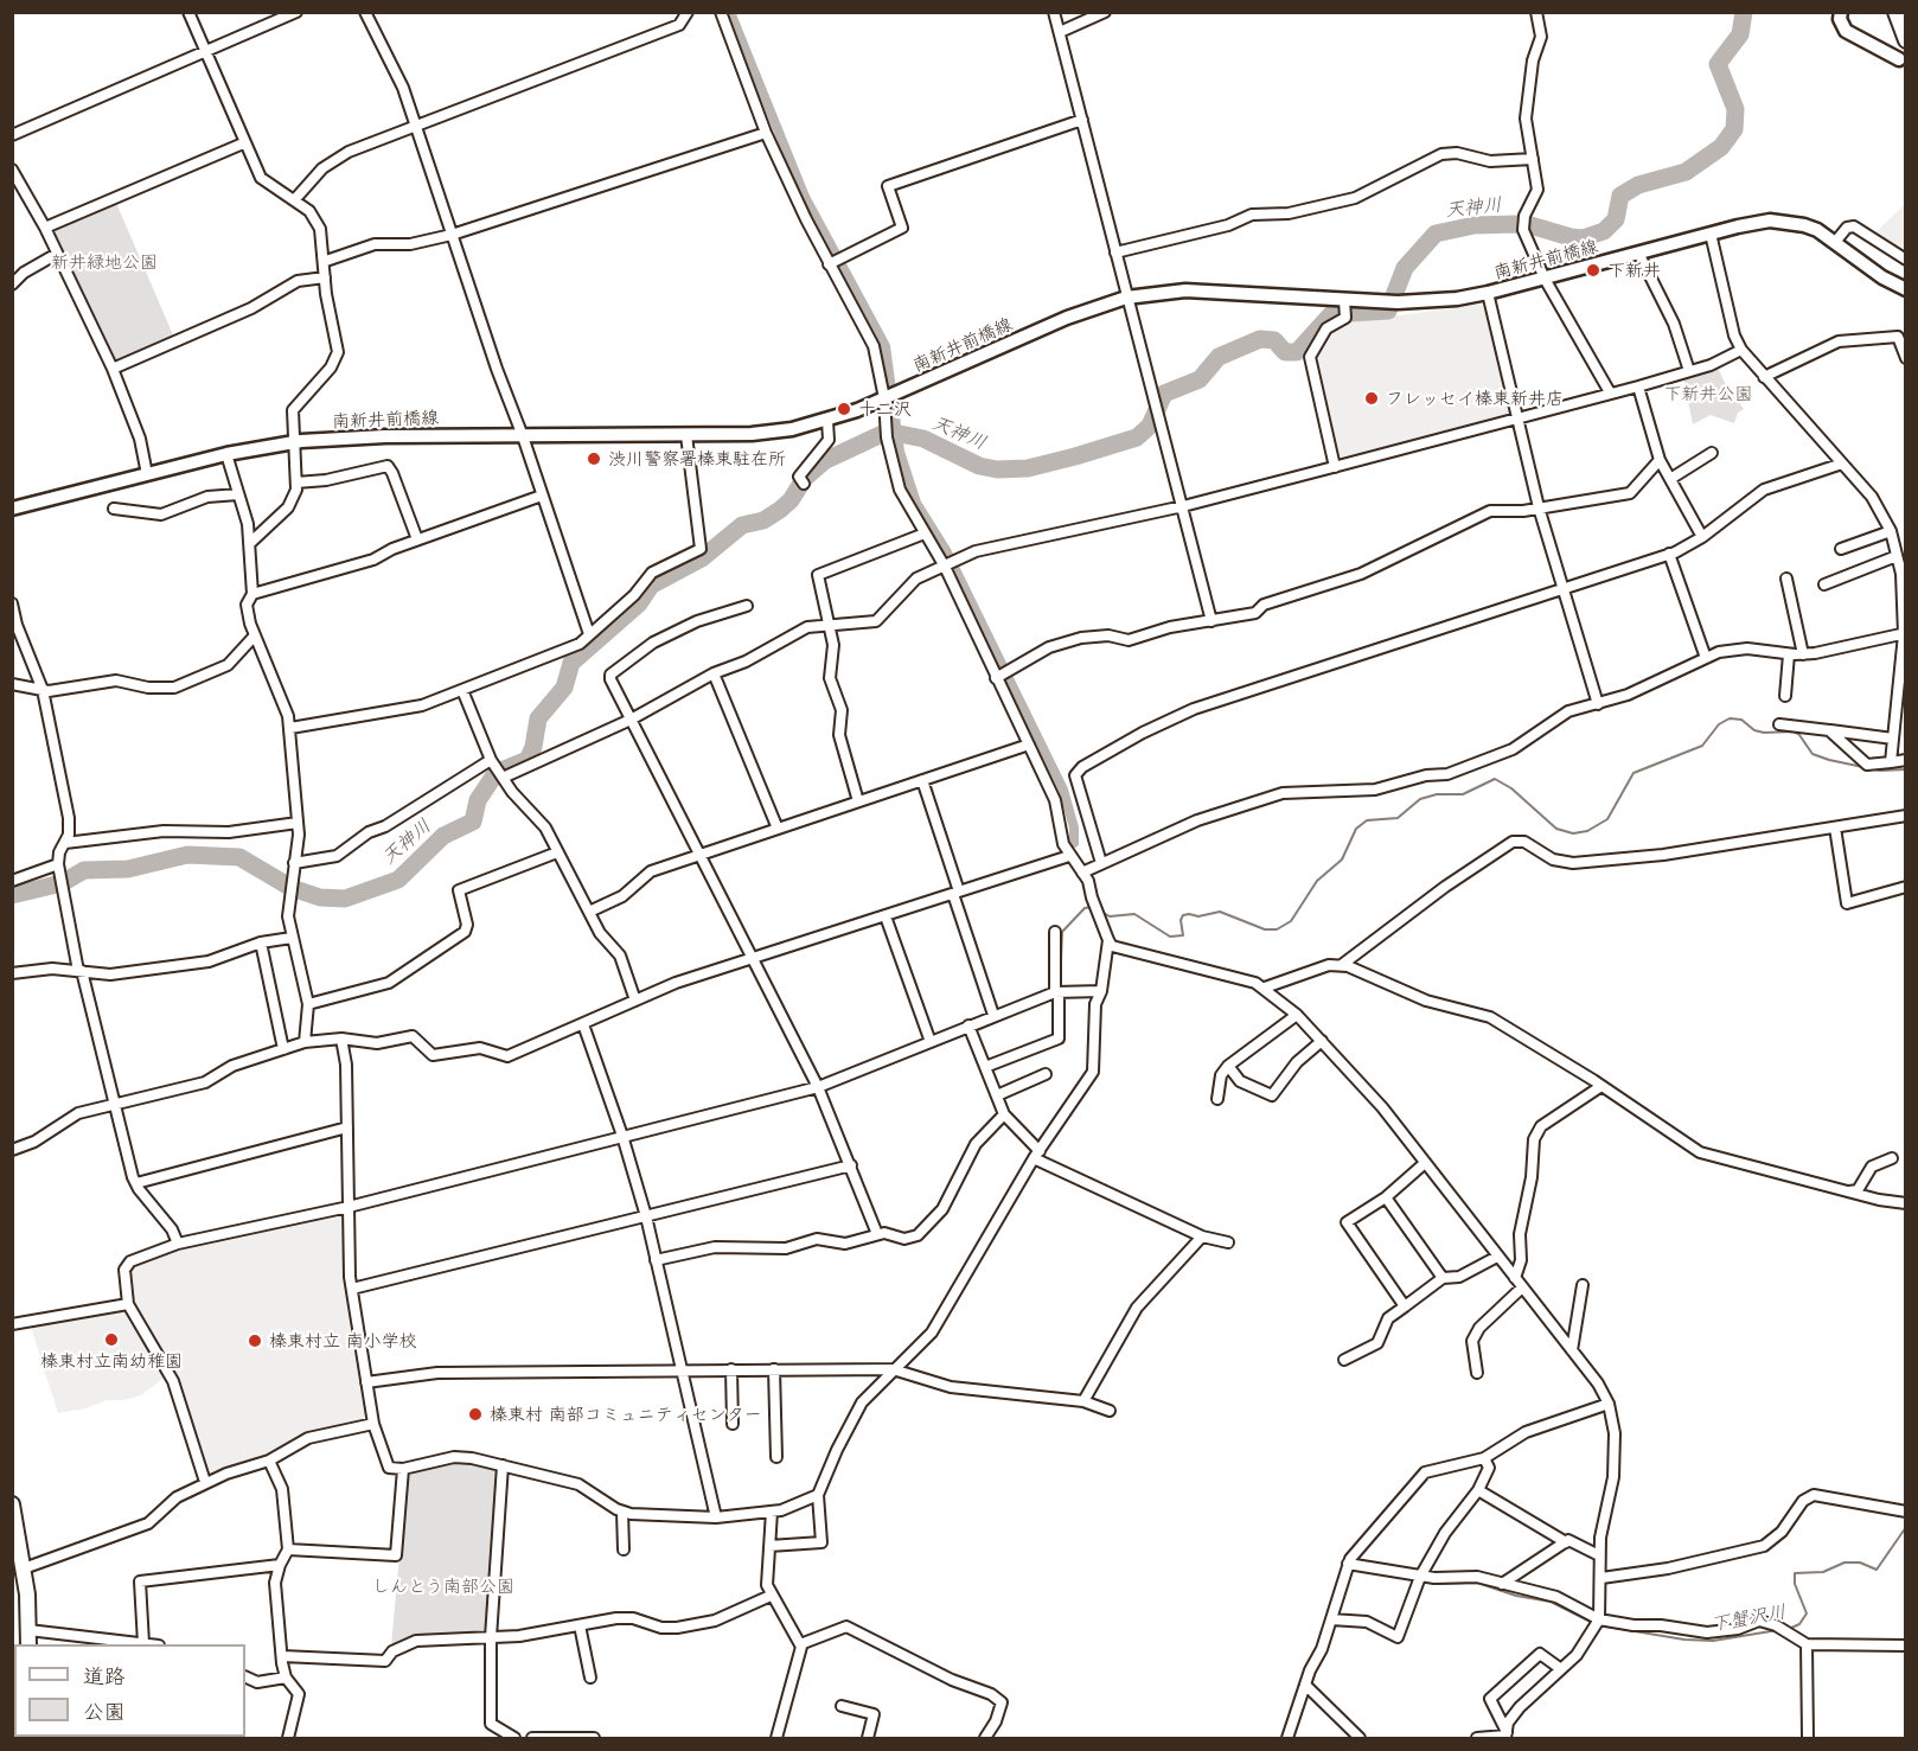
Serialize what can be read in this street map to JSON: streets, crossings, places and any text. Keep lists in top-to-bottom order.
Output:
{
  "streets": {
    "main road": ["南新井前橋線"]
  },
  "water": ["天神川", "下蟹沢川"],
  "parks": ["新井緑地公園", "下新井公園", "しんとう南部公園"],
  "places": [
    "下新井",
    "フレッセイ榛東新井店",
    "十二沢",
    "渋川警察署榛東駐在所",
    "榛東村立南幼稚園",
    "榛東村立 南小学校",
    "榛東村 南部コミュニティセンター"
  ],
  "legend": ["道路", "公園"]
}
